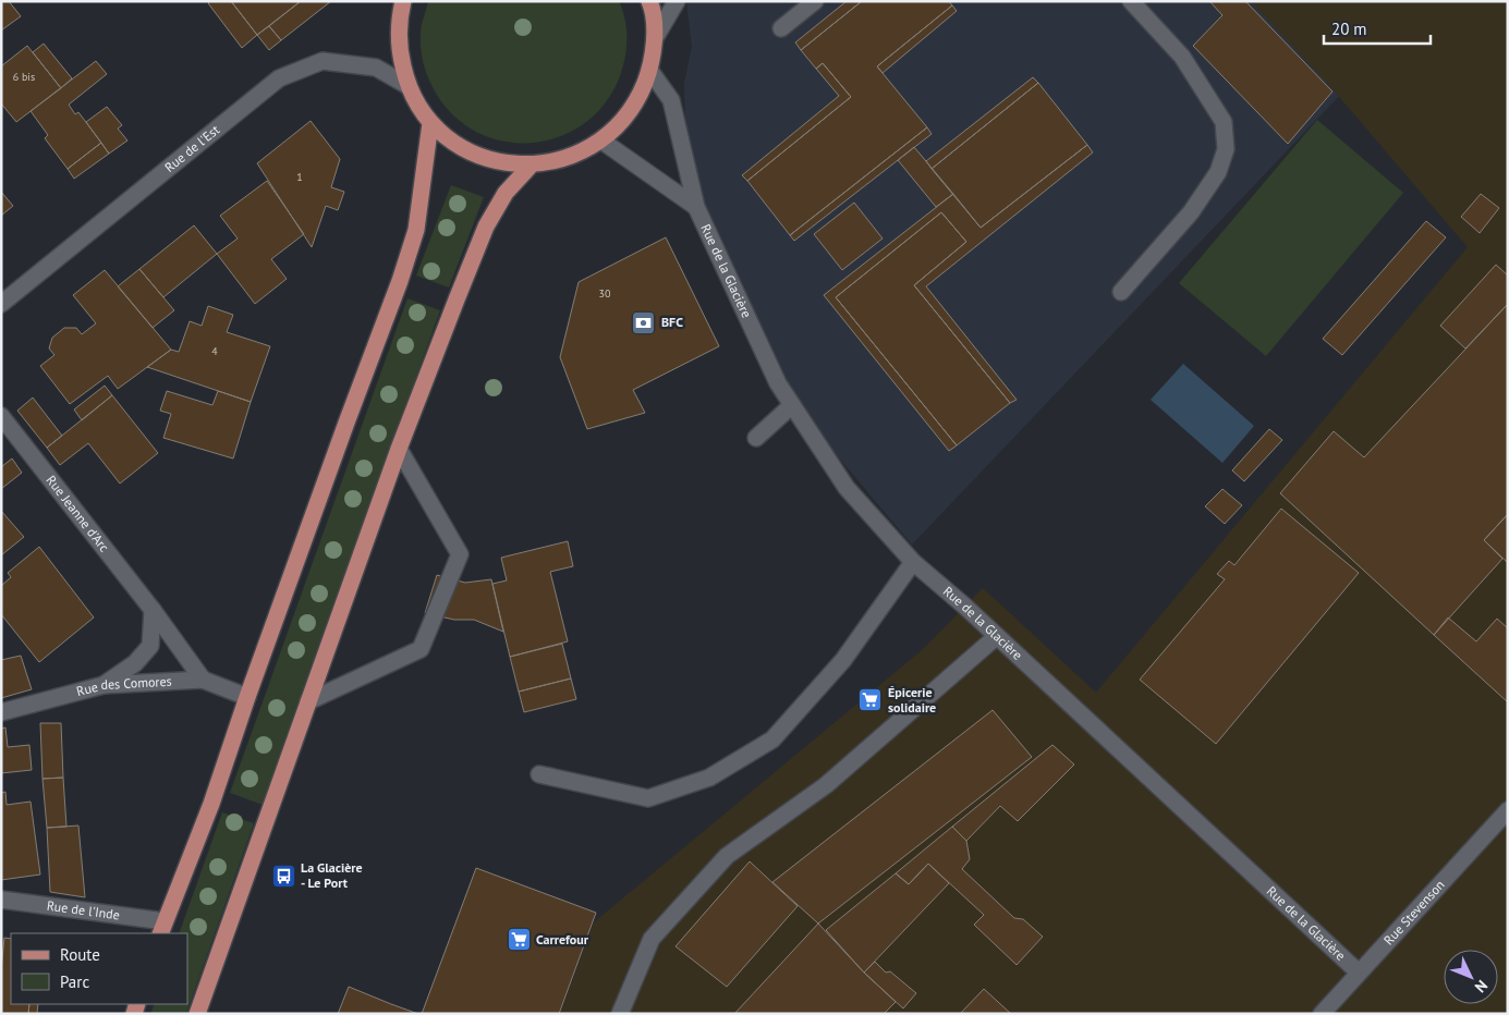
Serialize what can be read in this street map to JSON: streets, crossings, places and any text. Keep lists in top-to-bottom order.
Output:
{
  "streets": {
    "street": [
      "Rue de l'Est",
      "Rue de la Glacière",
      "Rue Jeanne d'Arc",
      "Rue des Comores",
      "Rue de l'Inde",
      "Rue Stevenson"
    ]
  },
  "crossings": [
    ["Rue de la Glacière", "Rue Stevenson"],
    ["Rue Jeanne d'Arc", "Rue des Comores"]
  ],
  "places": {
    "bank": ["BFC"],
    "supermarket": ["Épicerie solidaire", "Carrefour"],
    "bus stop": ["La Glacière - Le Port"]
  },
  "house_numbers": [
    "6 bis",
    "1",
    "30",
    "4"
  ],
  "legend": ["Route", "Parc"],
  "scale_bar": "20 m",
  "north": "bottom right"
}
